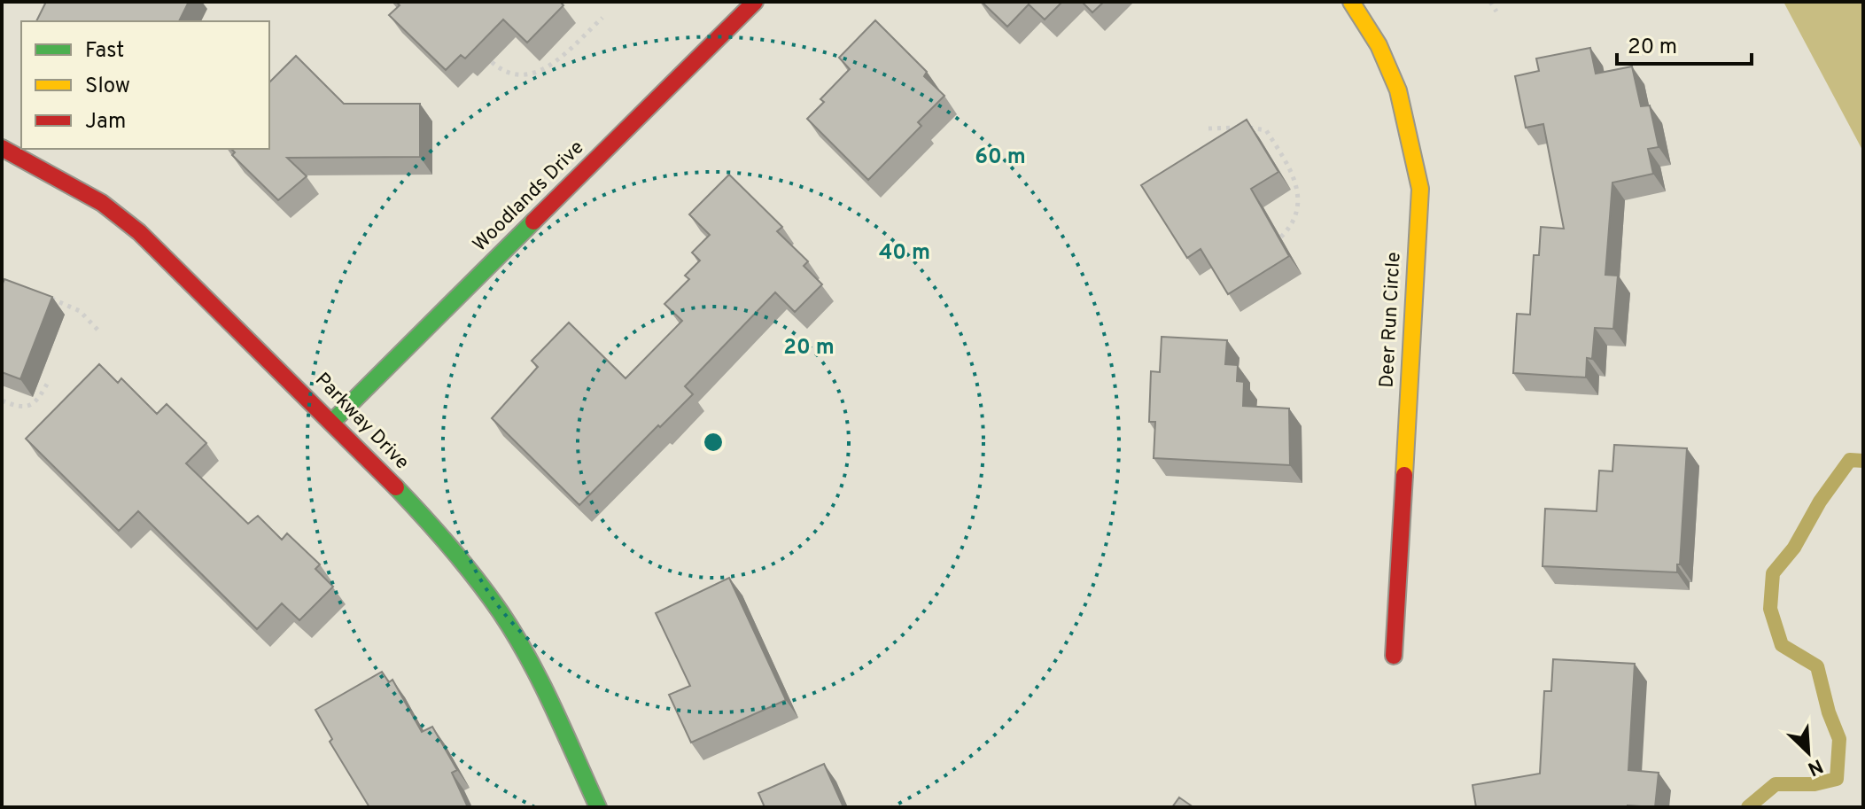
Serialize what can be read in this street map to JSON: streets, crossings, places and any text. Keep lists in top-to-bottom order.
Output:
{
  "streets": {
    "street": ["Woodlands Drive", "Deer Run Circle", "Parkway Drive"]
  },
  "crossings": [
    ["Woodlands Drive", "Parkway Drive"]
  ],
  "legend": ["Fast", "Slow", "Jam"],
  "scale_bar": "20 m",
  "north": "bottom right",
  "rings": ["60 m", "40 m", "20 m"]
}
